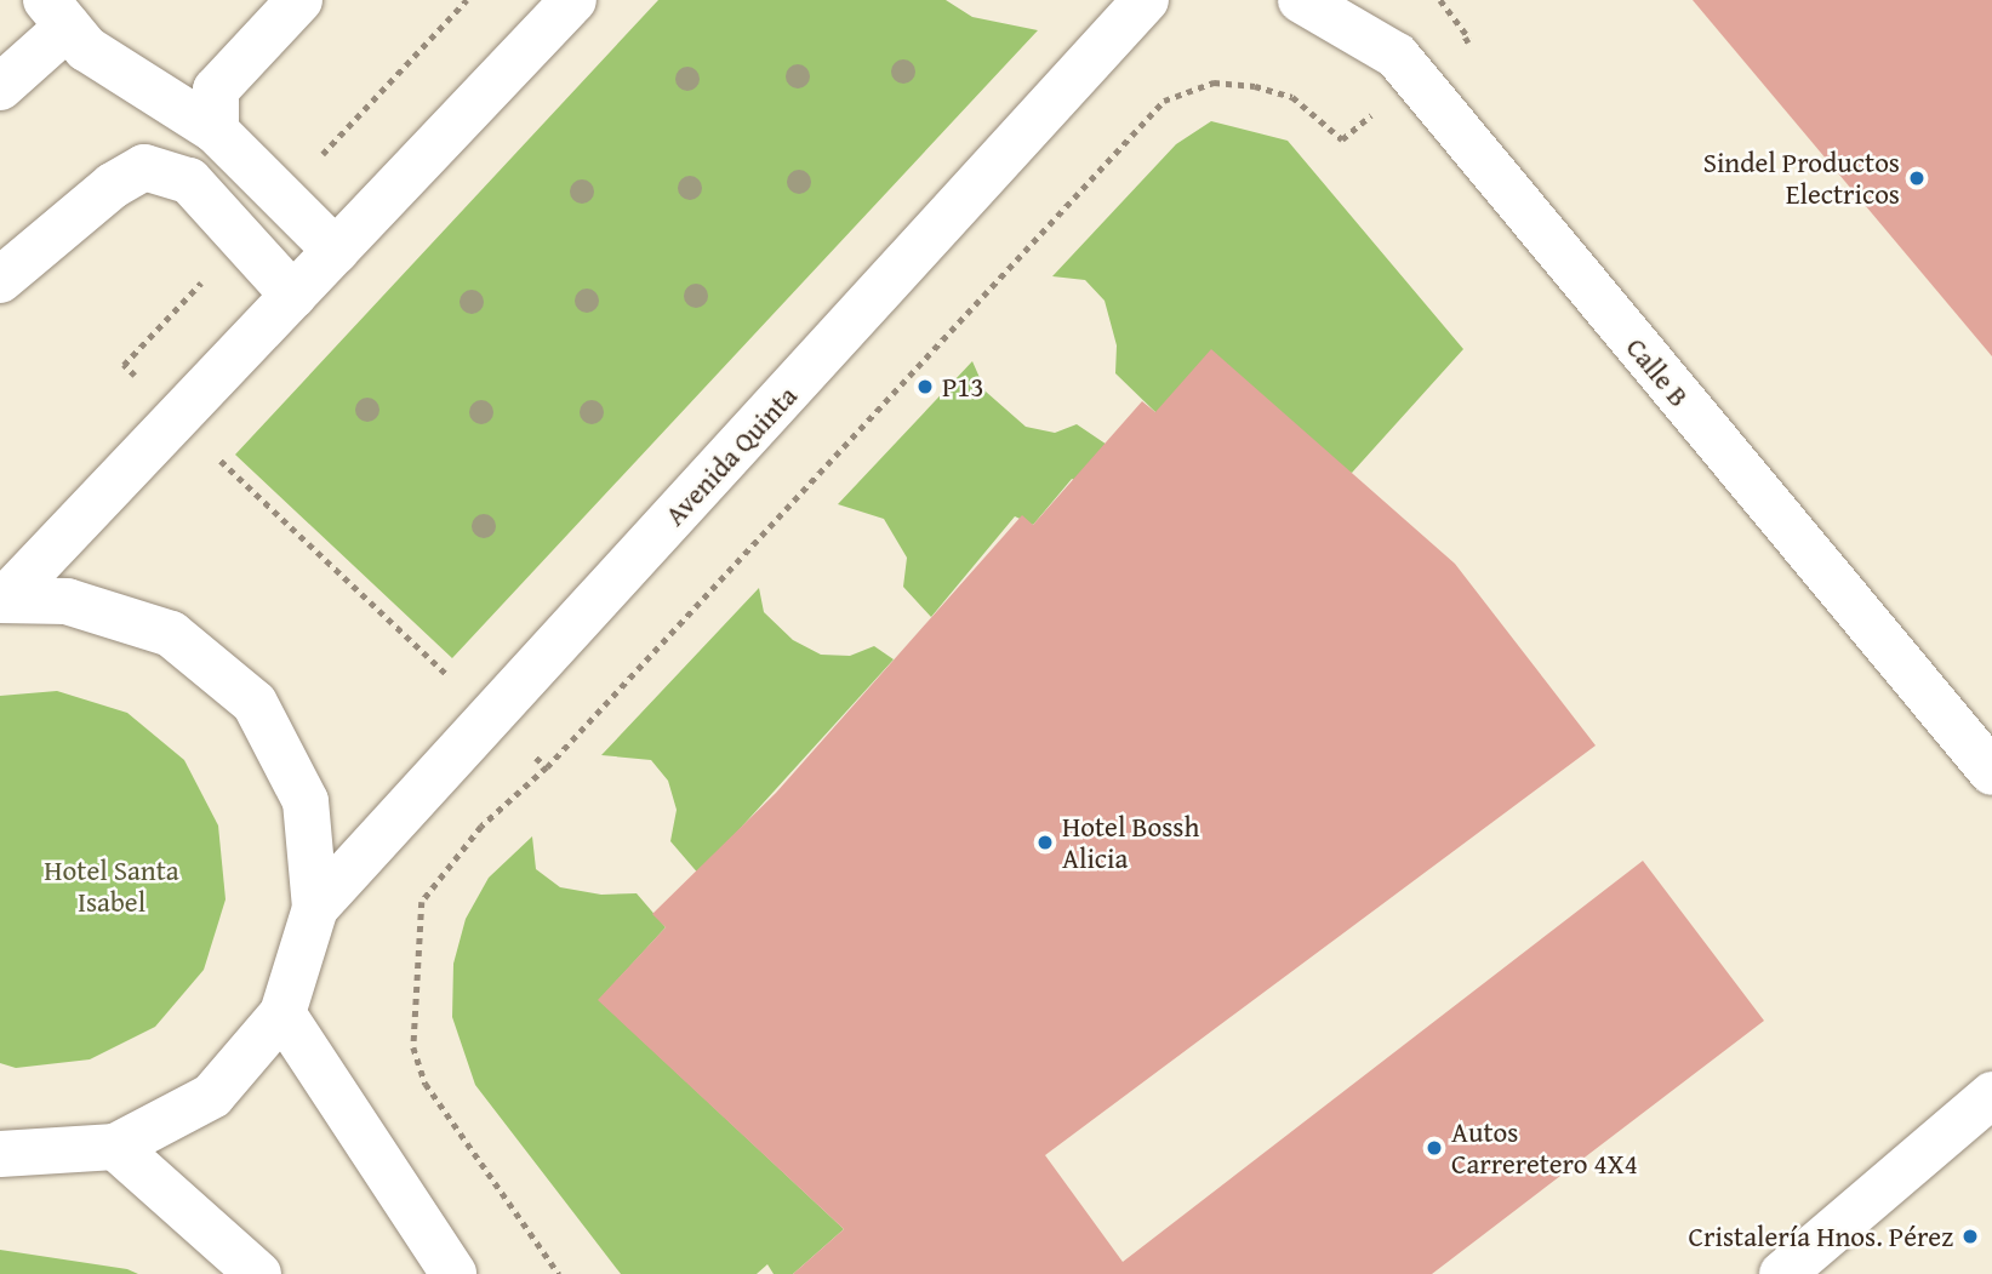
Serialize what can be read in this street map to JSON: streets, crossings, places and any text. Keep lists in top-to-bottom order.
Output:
{
  "streets": {
    "street": ["Calle B", "Avenida Quinta"]
  },
  "parks": ["Hotel Santa Isabel"],
  "places": [
    "Sindel Productos Electricos",
    "P13",
    "Hotel Bossh Alicia",
    "Autos Carreretero 4X4",
    "Cristalería Hnos. Pérez"
  ]
}
